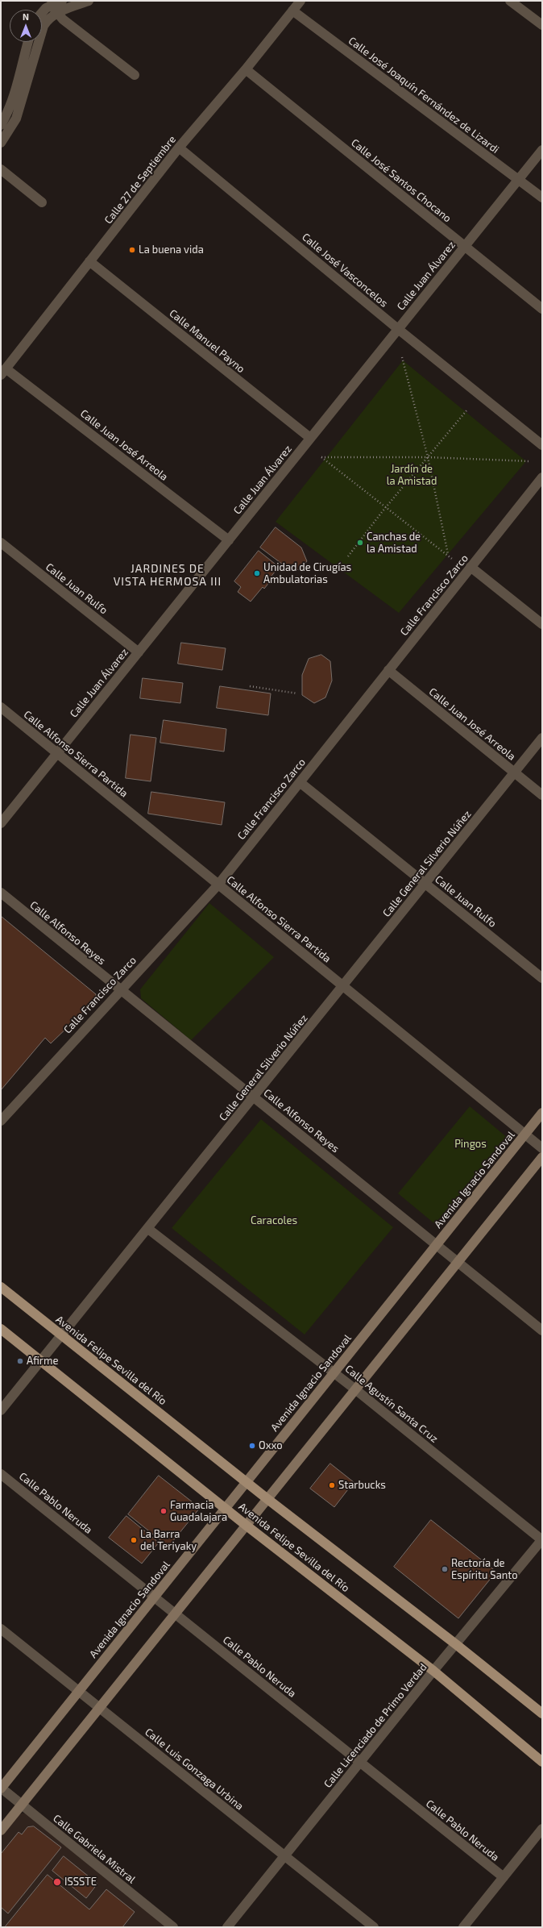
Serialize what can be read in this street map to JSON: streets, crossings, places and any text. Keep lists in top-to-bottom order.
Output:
{
  "streets": {
    "main road": ["Avenida Ignacio Sandoval", "Avenida Felipe Sevilla del Río"],
    "street": [
      "Calle José Joaquín Fernández de Lizardi",
      "Calle 27 de Septiembre",
      "Calle José Santos Chocano",
      "Calle José Vasconcelos",
      "Calle Juan Álvarez",
      "Calle Manuel Payno",
      "Calle Juan José Arreola",
      "Calle Juan Rulfo",
      "Calle Francisco Zarco",
      "Calle Alfonso Sierra Partida",
      "Calle General Silverio Núñez",
      "Calle Alfonso Reyes",
      "Calle Agustín Santa Cruz",
      "Calle Pablo Neruda",
      "Calle Licenciado de Primo Verdad",
      "Calle Luis Gonzaga Urbina",
      "Calle Gabriela Mistral"
    ]
  },
  "crossings": [
    ["Calle José Joaquín Fernández de Lizardi", "Calle 27 de Septiembre"],
    ["Calle José Joaquín Fernández de Lizardi", "Calle Juan Álvarez"],
    ["Calle 27 de Septiembre", "Calle José Santos Chocano"],
    ["Calle 27 de Septiembre", "Calle José Vasconcelos"],
    ["Calle 27 de Septiembre", "Calle Manuel Payno"],
    ["Calle 27 de Septiembre", "Calle Juan José Arreola"],
    ["Calle José Santos Chocano", "Calle Juan Álvarez"],
    ["Calle José Vasconcelos", "Calle Juan Álvarez"],
    ["Calle Juan Álvarez", "Calle Manuel Payno"],
    ["Calle Juan Álvarez", "Calle Juan José Arreola"],
    ["Calle Juan Álvarez", "Calle Juan Rulfo"],
    ["Calle Juan Álvarez", "Calle Alfonso Sierra Partida"],
    ["Calle Juan José Arreola", "Calle Francisco Zarco"],
    ["Calle Juan José Arreola", "Calle General Silverio Núñez"],
    ["Calle Juan Rulfo", "Calle Francisco Zarco"],
    ["Calle Juan Rulfo", "Calle General Silverio Núñez"],
    ["Calle Francisco Zarco", "Calle Alfonso Sierra Partida"],
    ["Calle Francisco Zarco", "Calle Alfonso Reyes"],
    ["Calle Alfonso Sierra Partida", "Calle General Silverio Núñez"],
    ["Calle Alfonso Sierra Partida", "Avenida Ignacio Sandoval"],
    ["Calle General Silverio Núñez", "Calle Alfonso Reyes"],
    ["Calle General Silverio Núñez", "Avenida Felipe Sevilla del Río"],
    ["Calle General Silverio Núñez", "Calle Agustín Santa Cruz"],
    ["Calle Alfonso Reyes", "Avenida Ignacio Sandoval"],
    ["Avenida Ignacio Sandoval", "Avenida Felipe Sevilla del Río"],
    ["Avenida Ignacio Sandoval", "Calle Agustín Santa Cruz"],
    ["Avenida Ignacio Sandoval", "Calle Pablo Neruda"],
    ["Avenida Ignacio Sandoval", "Calle Luis Gonzaga Urbina"],
    ["Avenida Ignacio Sandoval", "Calle Gabriela Mistral"],
    ["Avenida Felipe Sevilla del Río", "Calle Licenciado de Primo Verdad"],
    ["Calle Agustín Santa Cruz", "Calle Licenciado de Primo Verdad"],
    ["Calle Pablo Neruda", "Calle Licenciado de Primo Verdad"],
    ["Calle Licenciado de Primo Verdad", "Calle Luis Gonzaga Urbina"]
  ],
  "districts": ["JARDINES DE VISTA HERMOSA III"],
  "parks": ["Jardín de la Amistad", "Pingos", "Caracoles"],
  "places": [
    "La buena vida",
    "Canchas de la Amistad",
    "Unidad de Cirugías Ambulatorias",
    "Afirme",
    "Oxxo",
    "Starbucks",
    "Farmacia Guadalajara",
    "La Barra del Teriyaky",
    "Rectoría de Espíritu Santo",
    "ISSSTE"
  ],
  "north": "top"
}
